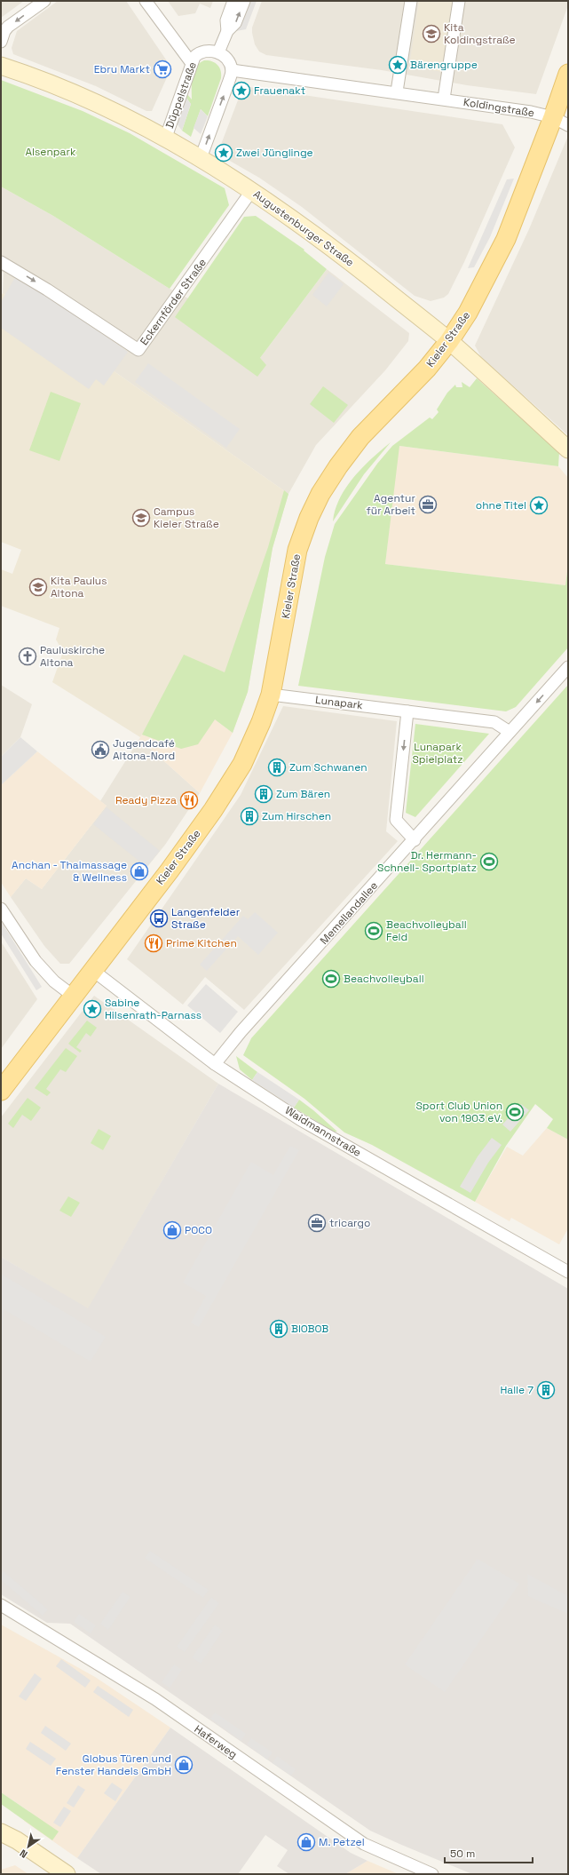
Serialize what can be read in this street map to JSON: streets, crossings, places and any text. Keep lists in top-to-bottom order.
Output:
{
  "streets": {
    "main road": ["Kieler Straße"],
    "street": [
      "Düppelstraße",
      "Koldingstraße",
      "Augustenburger Straße",
      "Eckernförder Straße",
      "Lunapark",
      "Memellandallee",
      "Waidmannstraße",
      "Haferweg"
    ]
  },
  "crossings": [
    ["Düppelstraße", "Augustenburger Straße"],
    ["Koldingstraße", "Kieler Straße"],
    ["Augustenburger Straße", "Eckernförder Straße"],
    ["Augustenburger Straße", "Kieler Straße"],
    ["Kieler Straße", "Lunapark"],
    ["Kieler Straße", "Waidmannstraße"],
    ["Lunapark", "Memellandallee"],
    ["Memellandallee", "Waidmannstraße"]
  ],
  "parks": ["Alsenpark", "Lunapark Spielplatz"],
  "places": {
    "school or university": ["Kita Koldingstraße", "Campus Kieler Straße", "Kita Paulus Altona"],
    "place": [
      "Bärengruppe",
      "Frauenakt",
      "Zwei Jünglinge",
      "ohne Titel",
      "Sabine Hilsenrath-Parnass"
    ],
    "supermarket": ["Ebru Markt"],
    "office": ["Agentur für Arbeit", "tricargo"],
    "church": ["Pauluskirche Altona"],
    "public building": ["Jugendcafé Altona-Nord"],
    "building": [
      "Zum Schwanen",
      "Zum Bären",
      "Zum Hirschen",
      "BIOBOB",
      "Halle 7"
    ],
    "restaurant": ["Ready Pizza", "Prime Kitchen"],
    "sports": [
      "Dr. Hermann- Schnell- Sportplatz",
      "Beachvolleyball Feld",
      "Beachvolleyball",
      "Sport Club Union von 1903 eV."
    ],
    "shop": [
      "Anchan - Thaimassage & Wellness",
      "POCO",
      "Globus Türen und Fenster Handels GmbH",
      "M. Petzel"
    ],
    "bus stop": ["Langenfelder Straße"]
  },
  "scale_bar": "50 m",
  "north": "bottom left"
}
